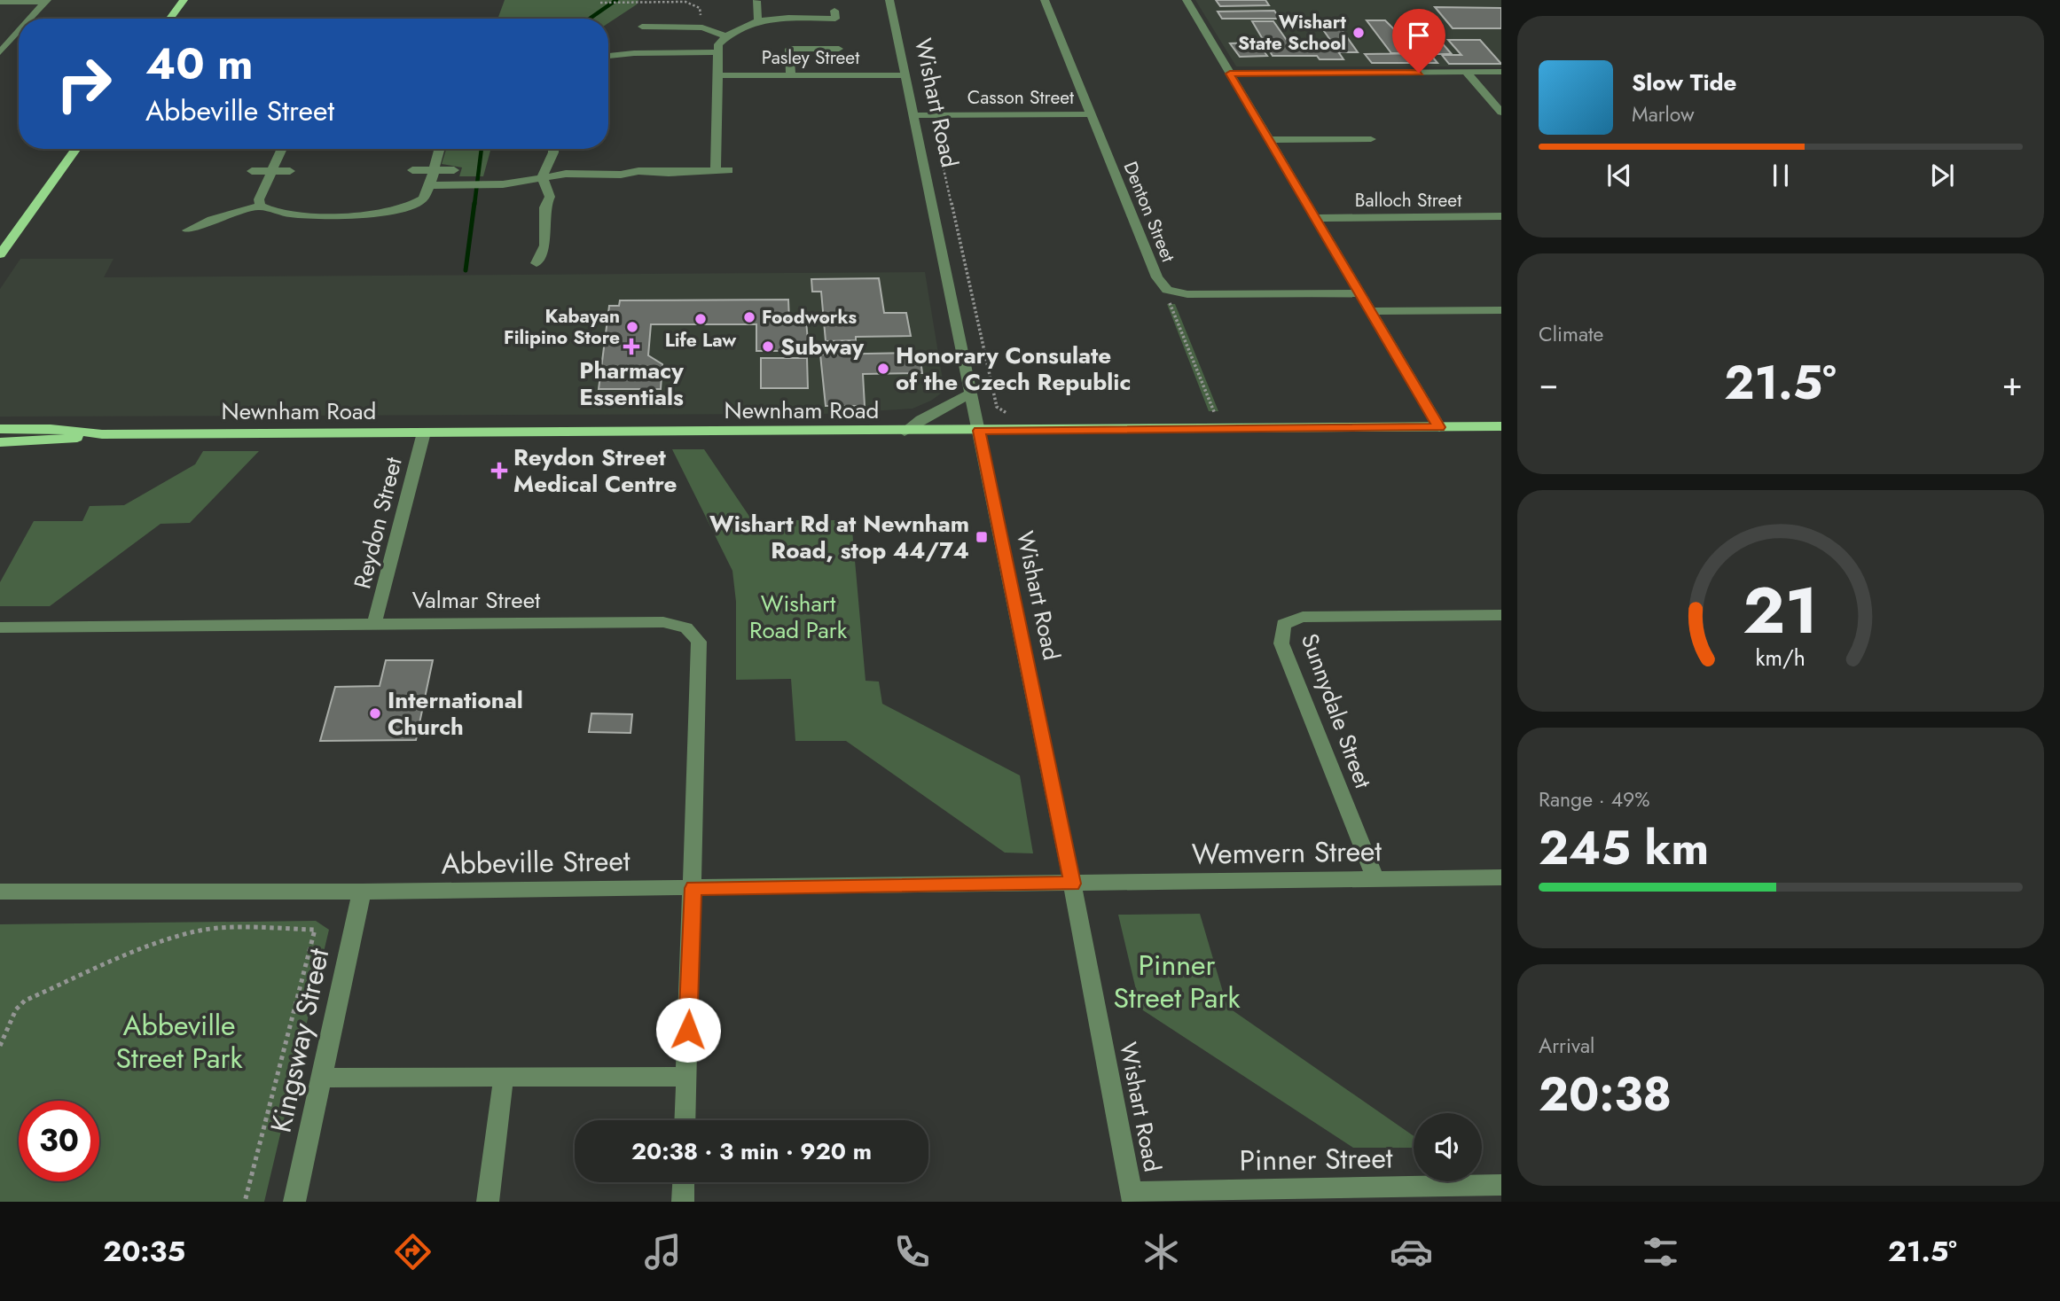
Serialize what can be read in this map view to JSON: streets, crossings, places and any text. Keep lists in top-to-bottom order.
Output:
{
  "streets": {
    "main road": ["Newnham Road"],
    "street": [
      "Pasley Street",
      "Casson Street",
      "Wishart Road",
      "Balloch Street",
      "Denton Street",
      "Reydon Street",
      "Valmar Street",
      "Sunnydale Street",
      "Wemvern Street",
      "Abbeville Street",
      "Kingsway Street",
      "Pinner Street"
    ]
  },
  "crossings": [
    ["Pasley Street", "Wishart Road"],
    ["Casson Street", "Wishart Road"],
    ["Casson Street", "Denton Street"],
    ["Wishart Road", "Newnham Road"],
    ["Wishart Road", "Wemvern Street"],
    ["Wishart Road", "Abbeville Street"],
    ["Wishart Road", "Pinner Street"],
    ["Newnham Road", "Reydon Street"],
    ["Reydon Street", "Valmar Street"],
    ["Valmar Street", "Abbeville Street"],
    ["Sunnydale Street", "Wemvern Street"],
    ["Wemvern Street", "Abbeville Street"],
    ["Abbeville Street", "Kingsway Street"]
  ],
  "parks": ["Wishart Road Park", "Pinner Street Park", "Abbeville Street Park"],
  "places": {
    "other": [
      "Wishart State School",
      "Foodworks",
      "Life Law",
      "Kabayan Filipino Store",
      "Subway",
      "Honorary Consulate of the Czech Republic",
      "International Church"
    ],
    "health": ["Pharmacy Essentials", "Reydon Street Medical Centre"],
    "transit": ["Wishart Rd at Newnham Road, stop 44/74"]
  },
  "page": {
    "turn": ["40 m", "Abbeville Street"],
    "song": ["Slow Tide", "Marlow"],
    "tile": [
      "Climate",
      ["Range · 49%", "245 km"],
      ["Arrival", "20:38"]
    ],
    "heat": ["−", "21.5°", "+"],
    "limit": "30",
    "trip": "20:38 · 3 min · 920 m",
    "tabs": ["20:35", "21.5°"],
    "gauge": ["21", "km/h"]
  }
}
